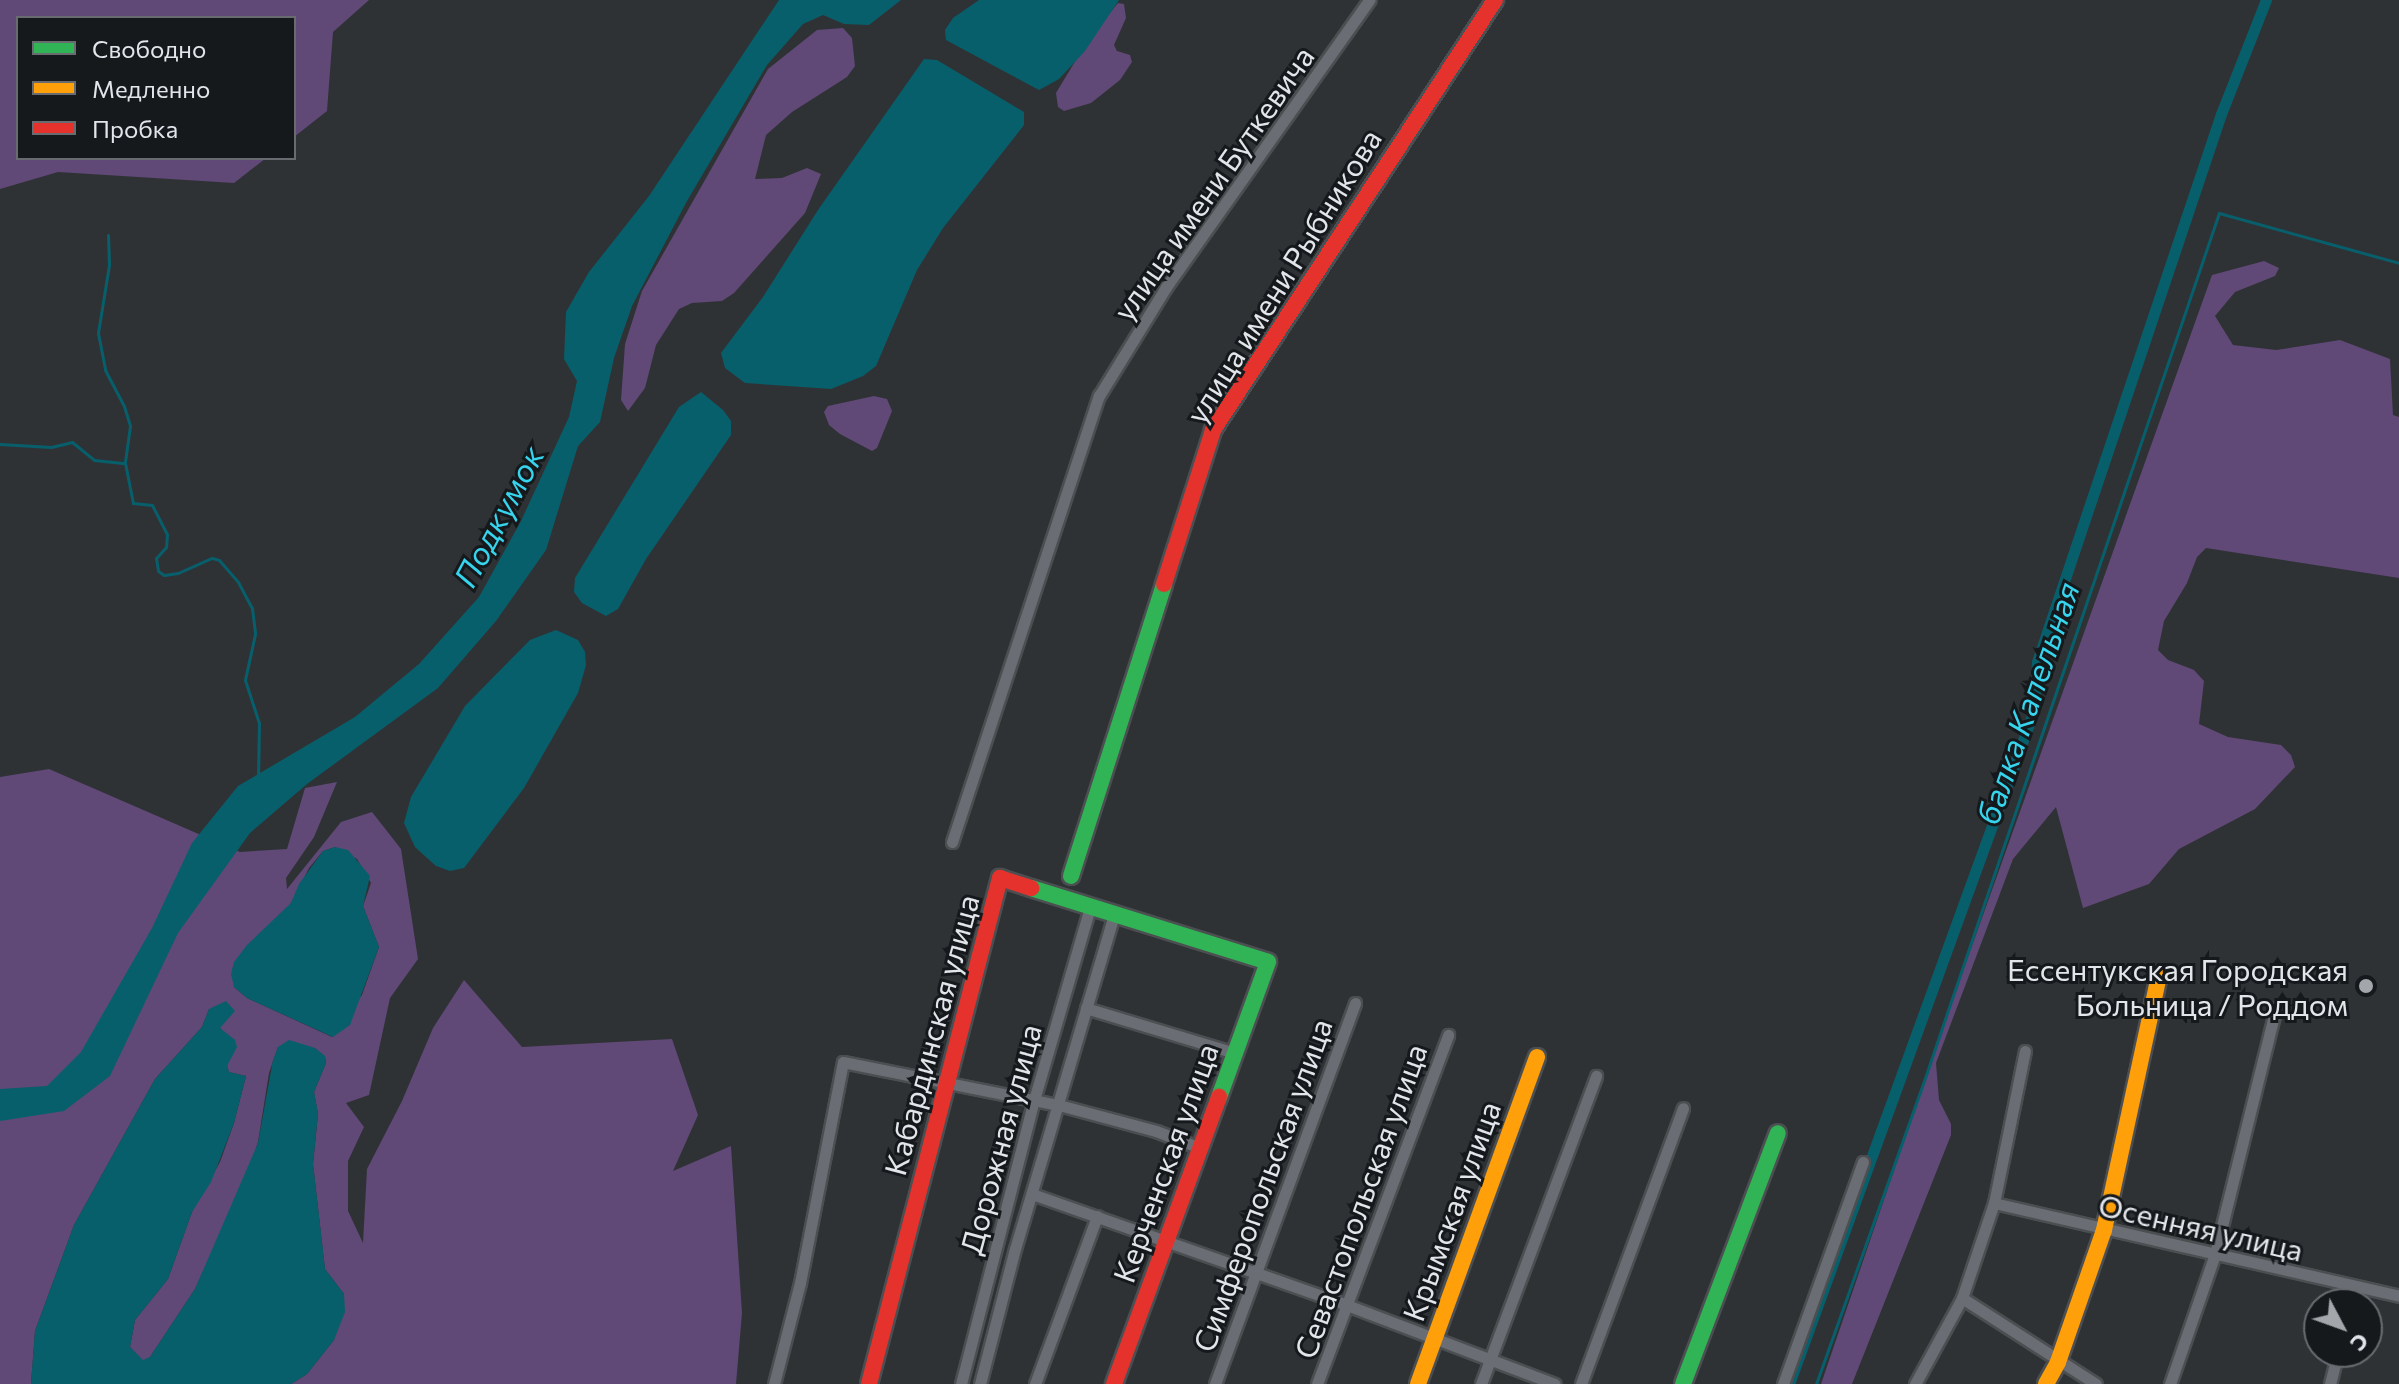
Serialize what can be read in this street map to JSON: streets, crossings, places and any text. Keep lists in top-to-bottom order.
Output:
{
  "streets": {
    "street": [
      "улица имени Буткевича",
      "улица имени Рыбникова",
      "Кабардинская улица",
      "Дорожная улица",
      "Керченская улица",
      "Симферопольская улица",
      "Севастопольская улица",
      "Крымская улица",
      "Осенняя улица"
    ]
  },
  "crossings": [
    ["Кабардинская улица", "Дорожная улица"],
    ["Кабардинская улица", "Керченская улица"]
  ],
  "water": ["Подкумок", "балка Капельная"],
  "places": ["Ессентукская Городская Больница / Роддом"],
  "legend": ["Свободно", "Медленно", "Пробка"],
  "north": "bottom right"
}
